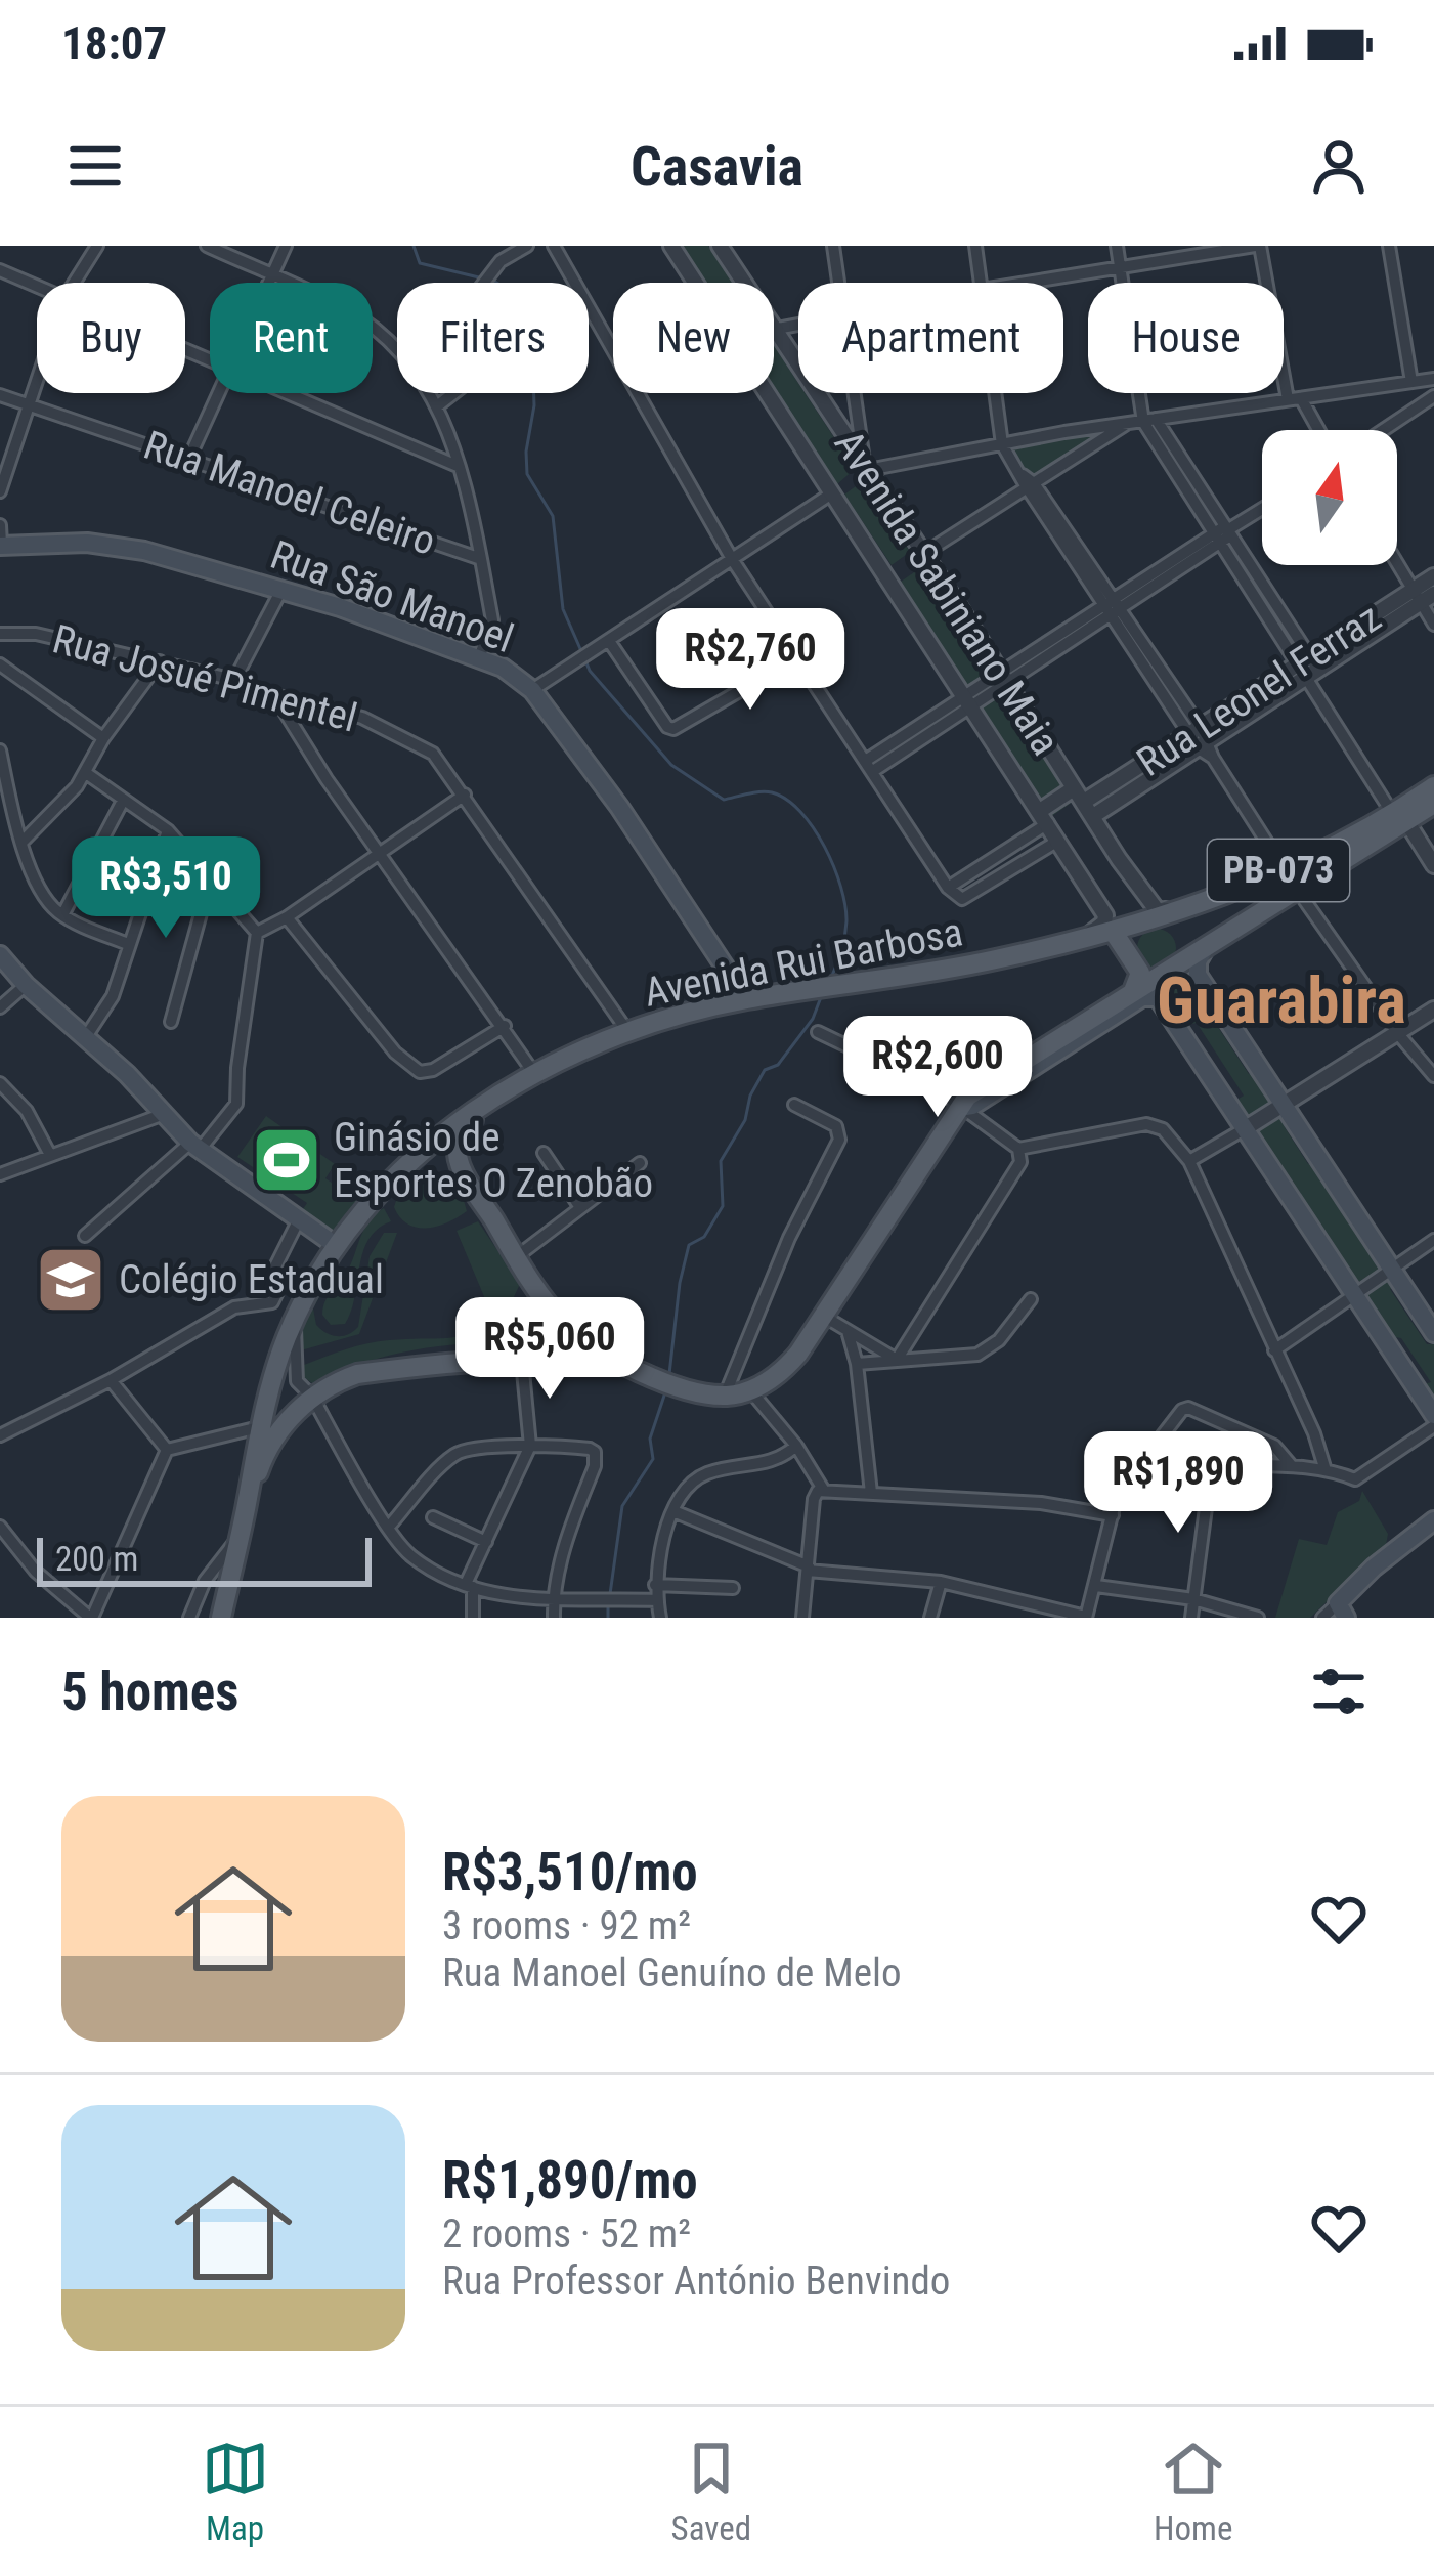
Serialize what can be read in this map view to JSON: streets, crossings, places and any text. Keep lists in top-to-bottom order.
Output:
{
  "streets": {
    "main road": ["Rua São Manoel", "PB-073", "Avenida Rui Barbosa"],
    "street": [
      "Rua Manoel Celeiro",
      "Avenida Sabiniano Maia",
      "Rua Josué Pimentel",
      "Rua Leonel Ferraz"
    ]
  },
  "crossings": [
    ["Rua Manoel Celeiro", "Rua São Manoel"],
    ["Avenida Sabiniano Maia", "Rua Leonel Ferraz"],
    ["Avenida Sabiniano Maia", "PB-073"],
    ["Avenida Sabiniano Maia", "Avenida Rui Barbosa"],
    ["Rua São Manoel", "Avenida Rui Barbosa"],
    ["Rua Josué Pimentel", "Avenida Rui Barbosa"],
    ["PB-073", "Avenida Rui Barbosa"]
  ],
  "districts": ["Guarabira"],
  "places": {
    "sports": ["Ginásio de Esportes O Zenobão"],
    "school or university": ["Colégio Estadual"]
  },
  "scale_bar": "200 m",
  "north": "top",
  "page": {
    "status": "18:07",
    "header": "Casavia",
    "chip": [
      "Buy",
      "Rent",
      "Filters",
      "New",
      "Apartment",
      "House"
    ],
    "price": [
      "R$2,760",
      "R$3,510",
      "R$2,600",
      "R$5,060",
      "R$1,890"
    ],
    "scale": "200 m",
    "heading": "5 homes",
    "list": [
      {
        "name": "R$3,510/mo",
        "note": "3 rooms · 92 m² · Rua Manoel Genuíno de Melo"
      },
      {
        "name": "R$1,890/mo",
        "note": "2 rooms · 52 m² · Rua Professor António Benvindo"
      }
    ],
    "tabs": ["Map", "Saved", "Home"]
  }
}
